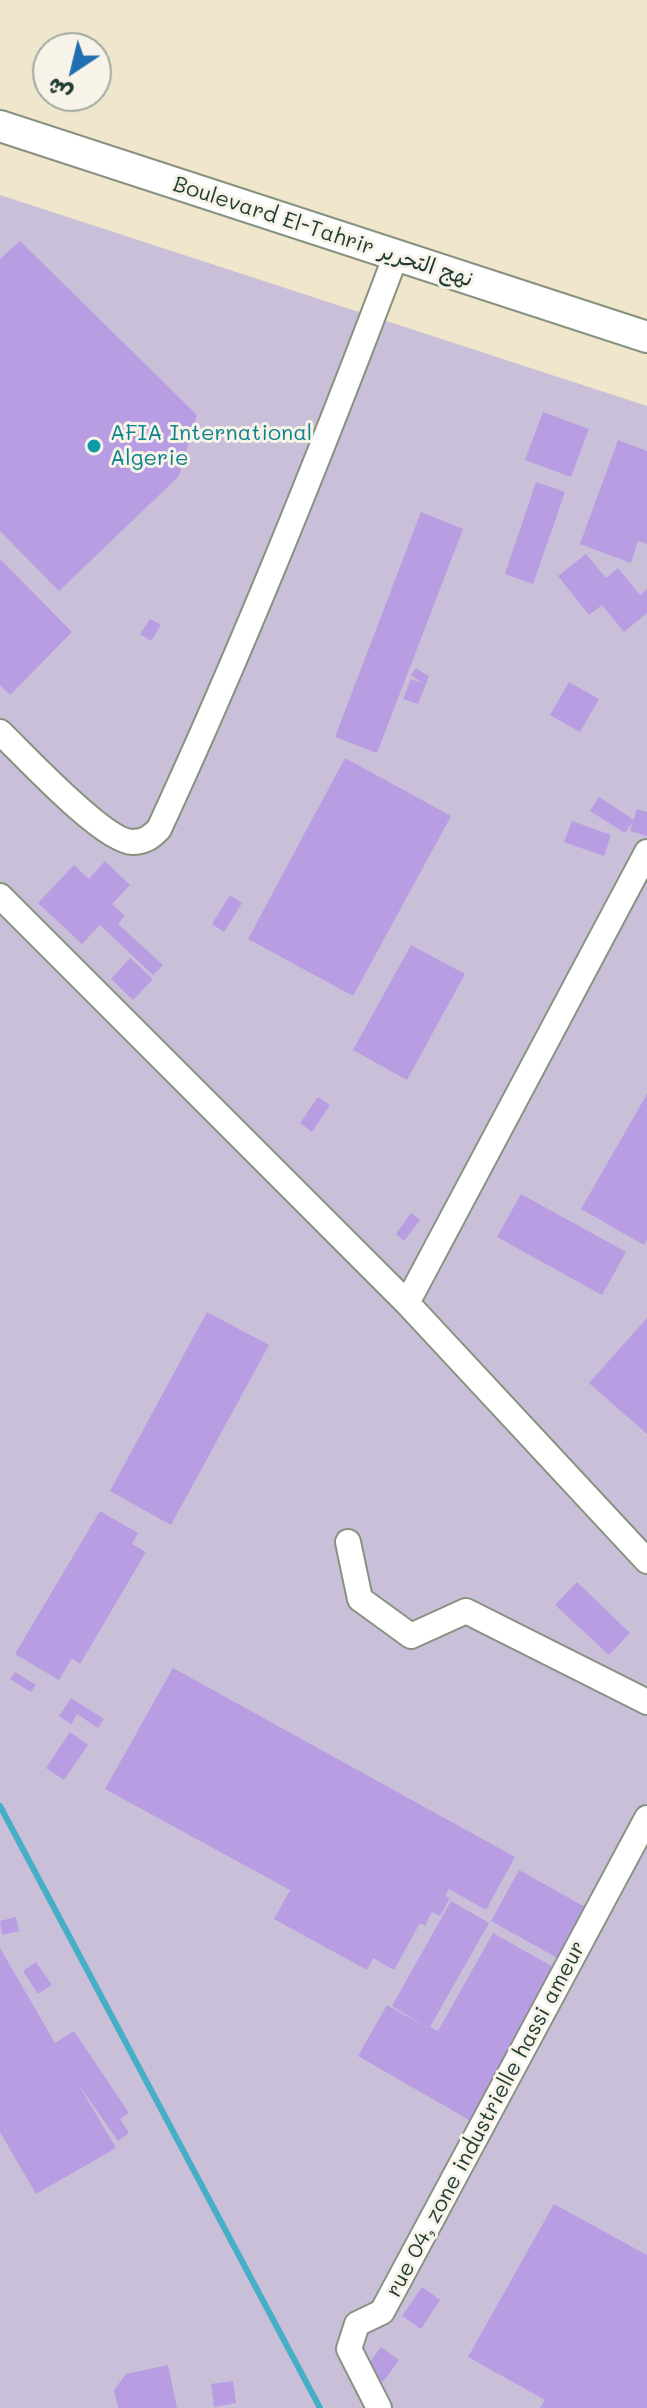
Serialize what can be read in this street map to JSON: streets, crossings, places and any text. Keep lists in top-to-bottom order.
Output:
{
  "streets": {
    "main road": ["Boulevard El-Tahrir نهج التحرير"],
    "street": ["rue 04, zone industrielle hassi ameur"]
  },
  "places": ["AFIA International Algerie"],
  "north": "bottom left"
}
